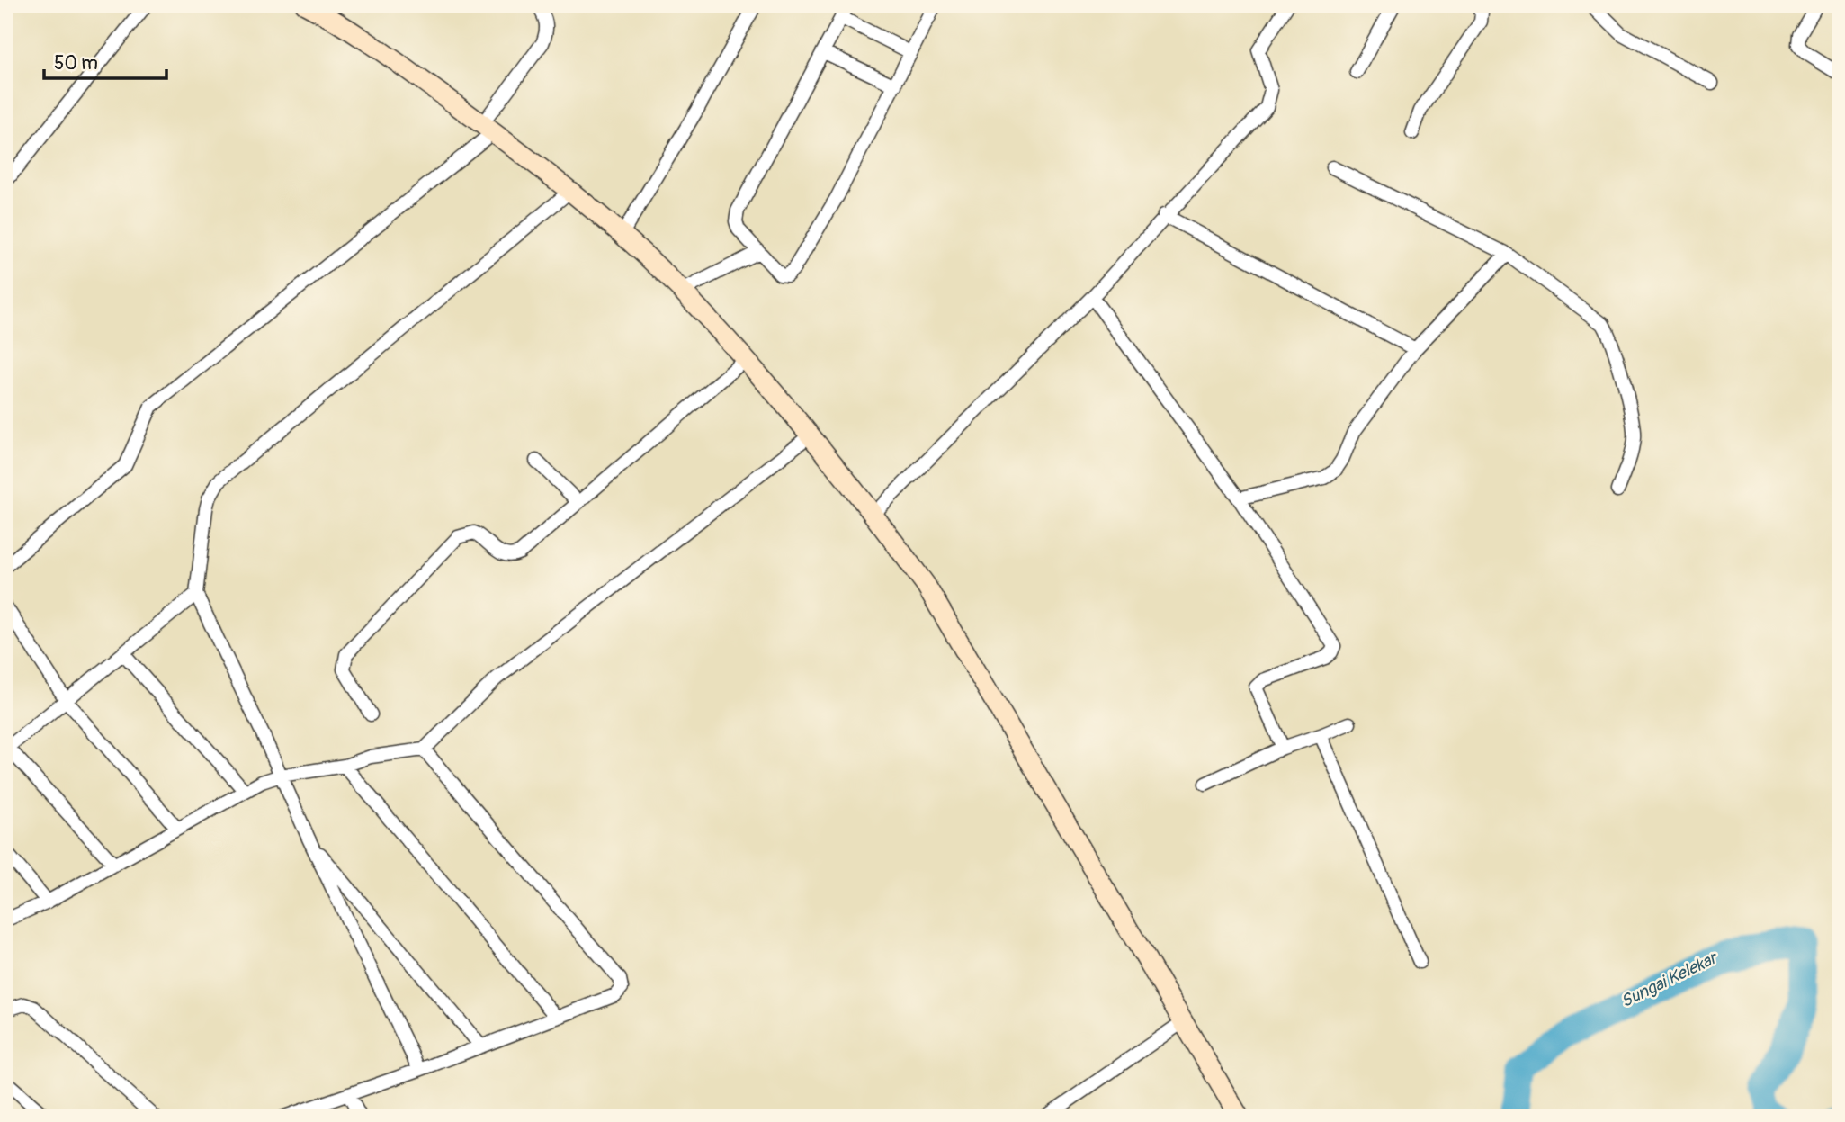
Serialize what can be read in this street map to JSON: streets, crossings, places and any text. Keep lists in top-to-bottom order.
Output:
{
  "water": ["Sungai Kelekar"],
  "scale_bar": "50 m"
}
